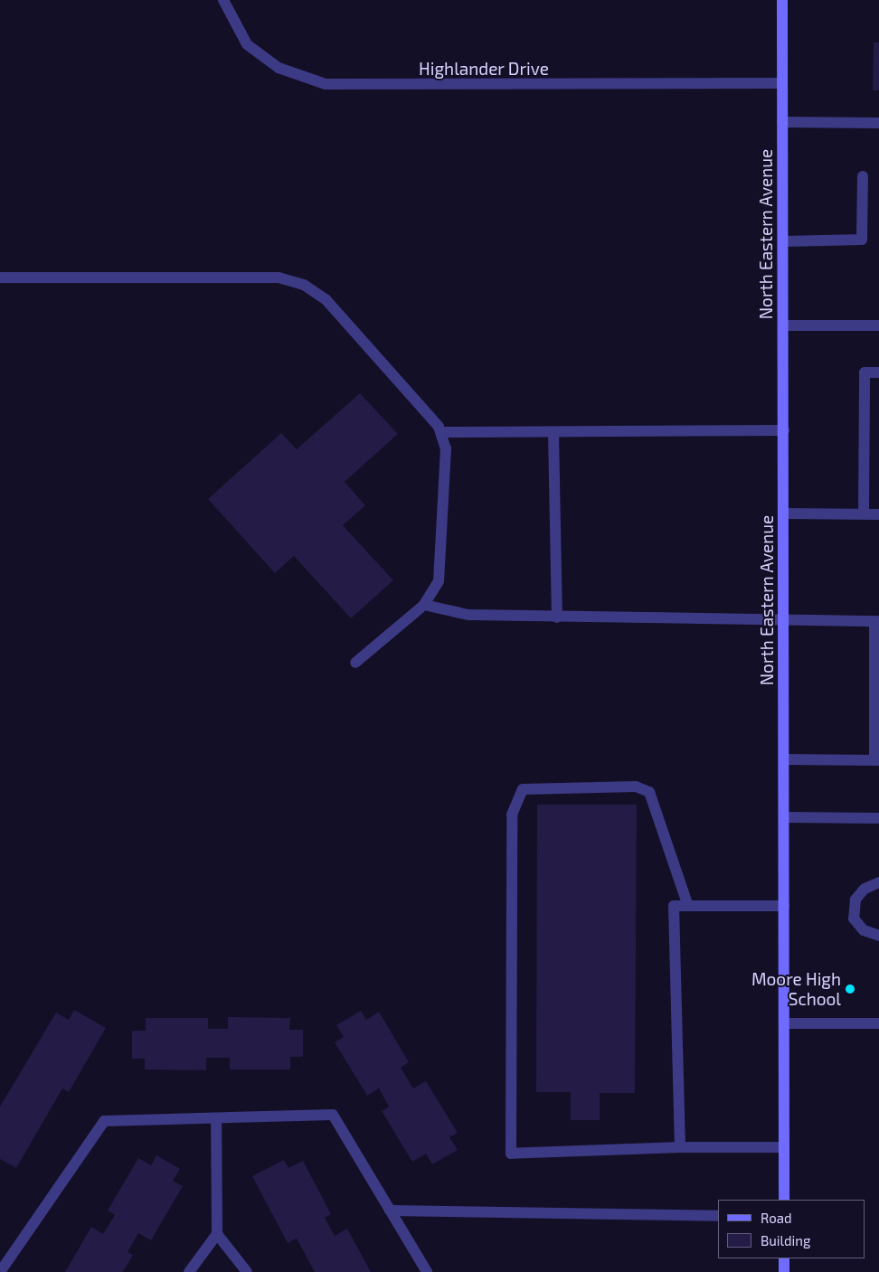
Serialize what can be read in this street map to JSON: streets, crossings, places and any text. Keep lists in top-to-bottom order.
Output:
{
  "streets": {
    "main road": ["North Eastern Avenue"],
    "street": ["Highlander Drive"]
  },
  "crossings": [
    ["Highlander Drive", "North Eastern Avenue"]
  ],
  "places": ["Moore High School"],
  "legend": ["Road", "Building"]
}
